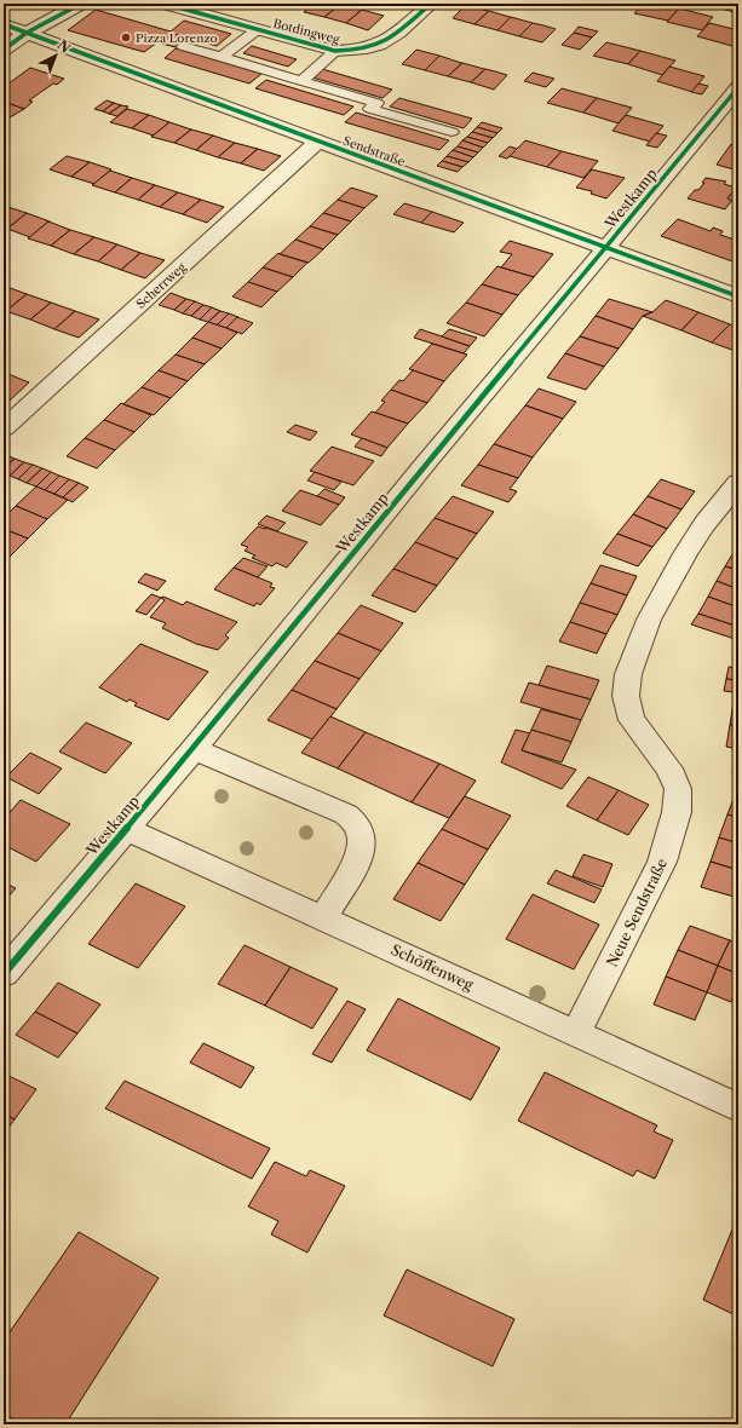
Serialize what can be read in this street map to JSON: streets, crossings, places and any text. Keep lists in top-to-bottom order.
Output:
{
  "streets": {
    "street": [
      "Botdingweg",
      "Sendstraße",
      "Westkamp",
      "Scherrweg",
      "Neue Sendstraße",
      "Schöffenweg"
    ]
  },
  "crossings": [
    ["Sendstraße", "Westkamp"],
    ["Sendstraße", "Scherrweg"],
    ["Westkamp", "Schöffenweg"],
    ["Neue Sendstraße", "Schöffenweg"]
  ],
  "places": ["Pizza Lorenzo"],
  "north": "top right"
}
